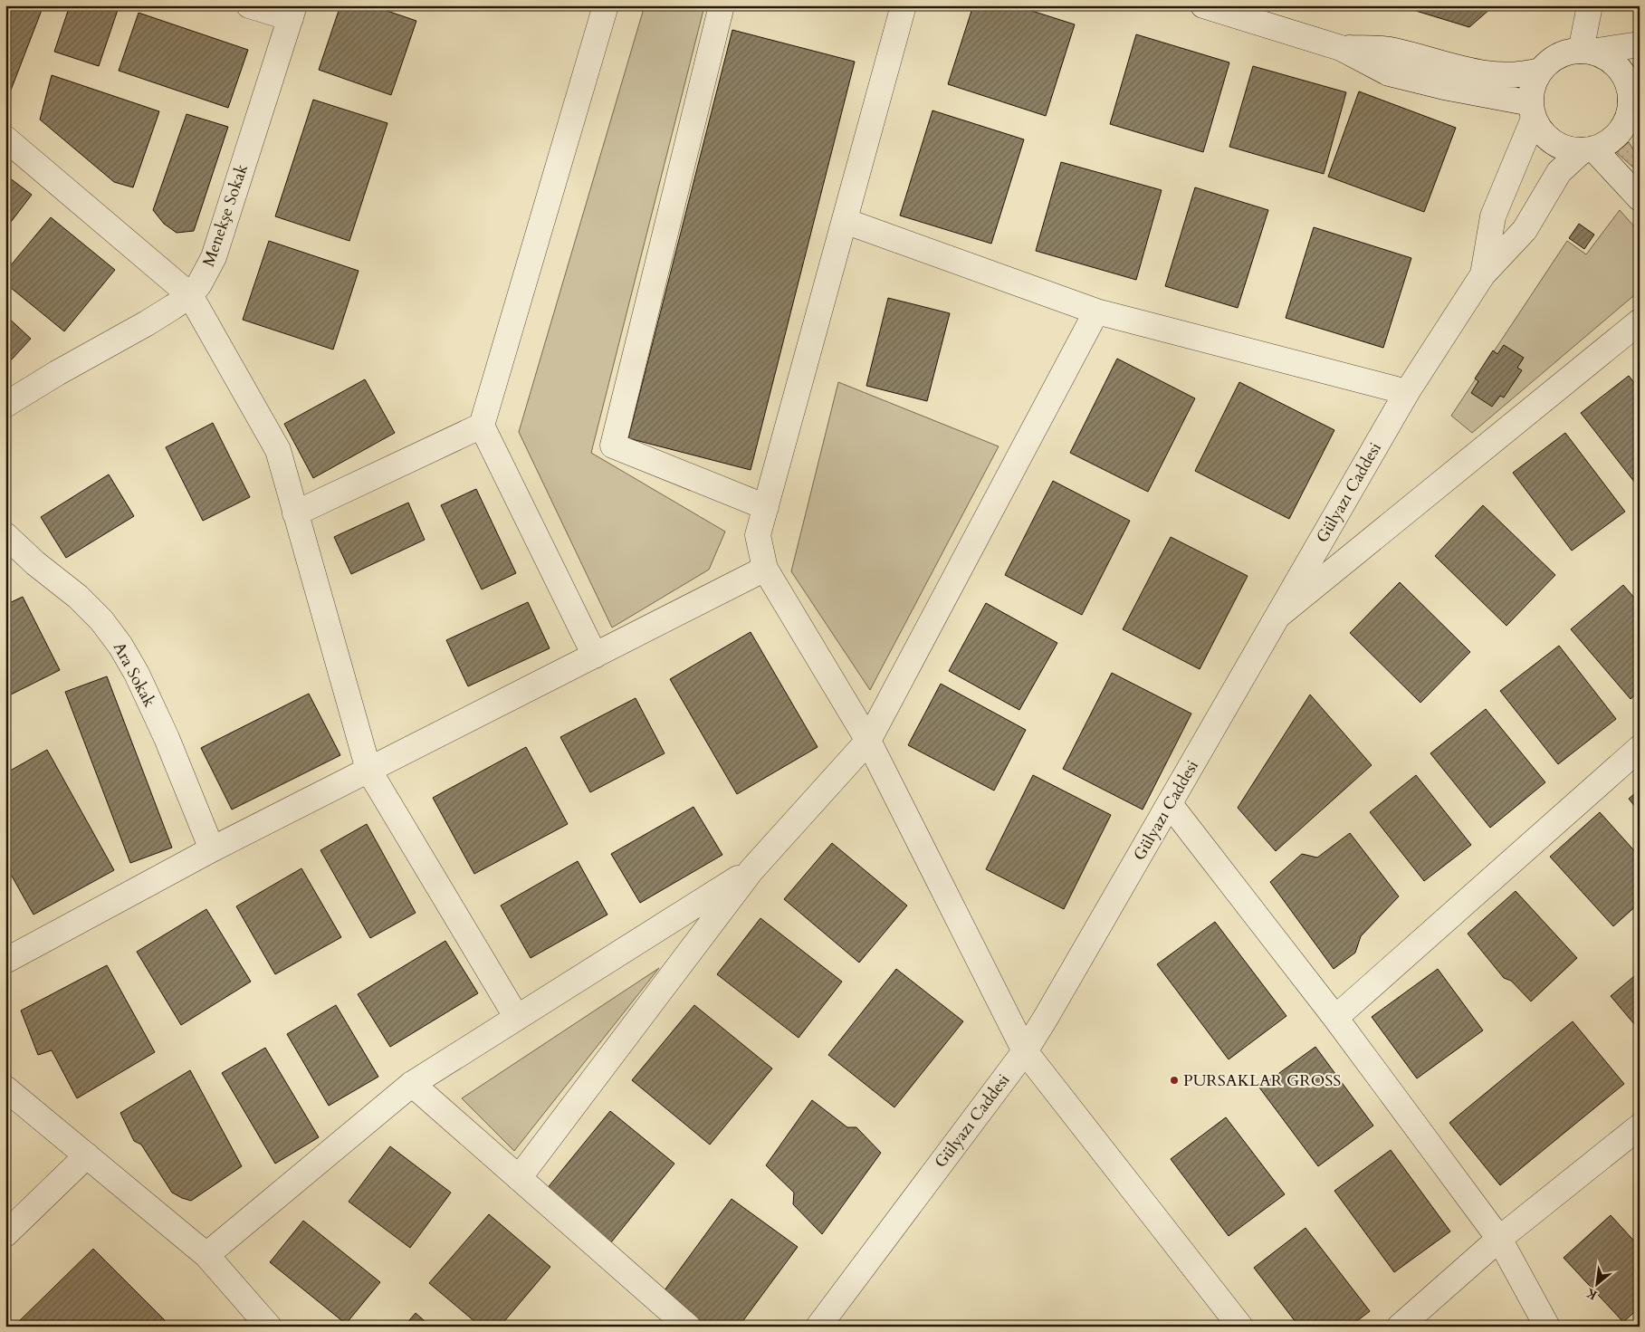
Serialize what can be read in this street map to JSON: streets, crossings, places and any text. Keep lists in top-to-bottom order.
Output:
{
  "streets": {
    "street": ["Menekşe Sokak", "Gülyazı Caddesi", "Ara Sokak"]
  },
  "places": ["PURSAKLAR GROSS"],
  "north": "bottom left"
}
